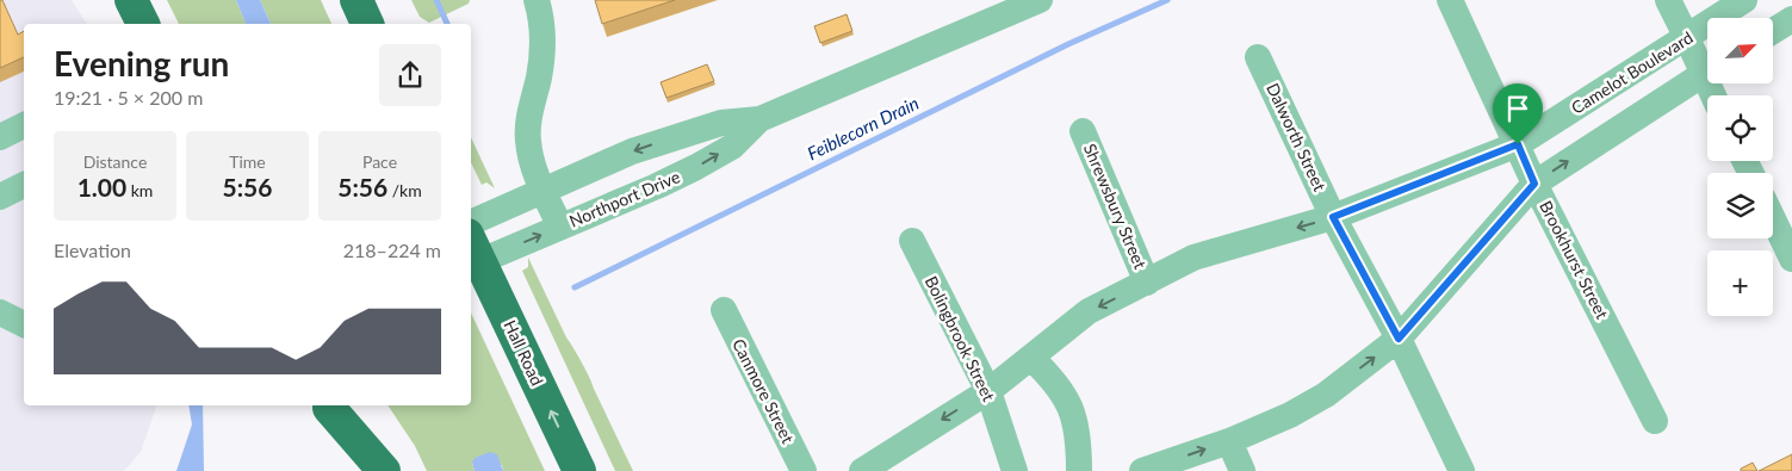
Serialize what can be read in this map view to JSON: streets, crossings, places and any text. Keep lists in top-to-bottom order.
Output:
{
  "streets": {
    "highway": ["Hall Road"],
    "street": [
      "Camelot Boulevard",
      "Dalworth Street",
      "Northport Drive",
      "Shrewsbury Street",
      "Brookhurst Street",
      "Bolingbrook Street",
      "Canmore Street"
    ]
  },
  "crossings": [
    ["Camelot Boulevard", "Dalworth Street"],
    ["Camelot Boulevard", "Shrewsbury Street"],
    ["Camelot Boulevard", "Brookhurst Street"],
    ["Camelot Boulevard", "Bolingbrook Street"],
    ["Northport Drive", "Hall Road"]
  ],
  "water": ["Feiblecorn Drain"],
  "north": "top right",
  "page": {
    "map_buttons": "+",
    "heading": ["Evening run", "19:21 · 5 × 200 m"],
    "stats": [
      ["Distance", "1.00 km"],
      ["Time", "5:56"],
      ["Pace", "5:56 /km"]
    ],
    "chart": ["Elevation", "218–224 m"]
  }
}
